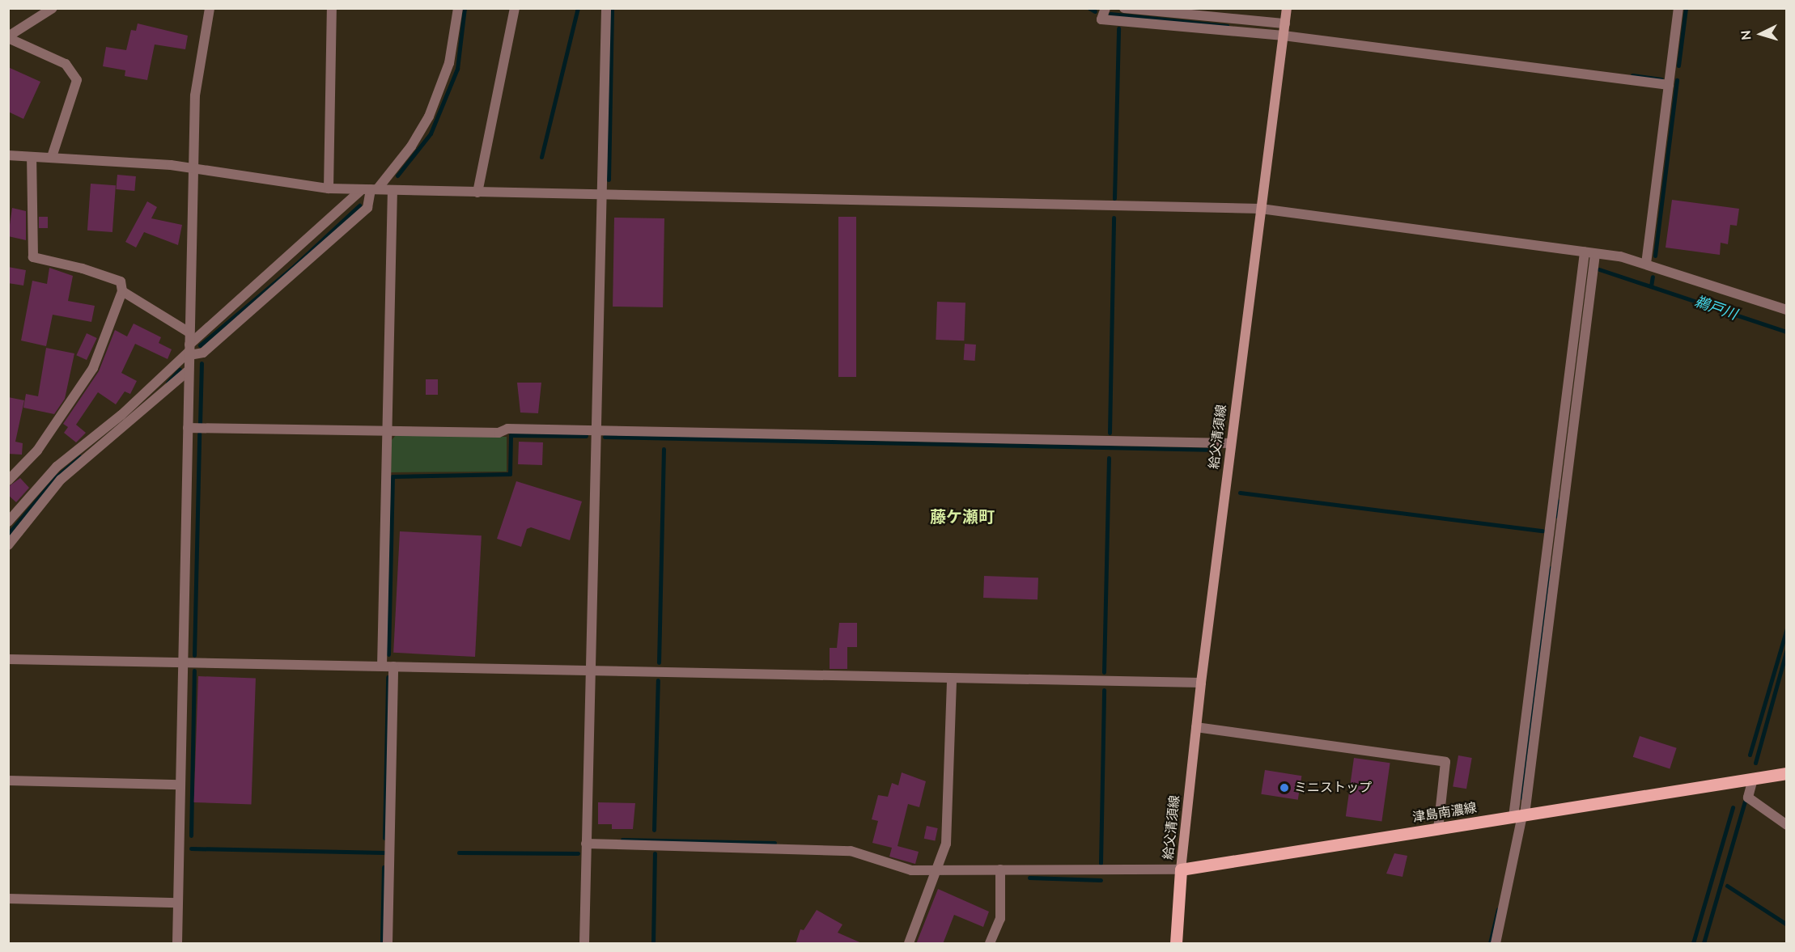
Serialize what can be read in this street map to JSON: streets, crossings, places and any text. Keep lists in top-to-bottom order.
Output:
{
  "streets": {
    "main road": ["給父清須線", "津島南濃線"]
  },
  "crossings": [
    ["給父清須線", "津島南濃線"]
  ],
  "districts": ["藤ケ瀬町"],
  "water": ["鵜戸川"],
  "places": ["ミニストップ"],
  "north": "left"
}
